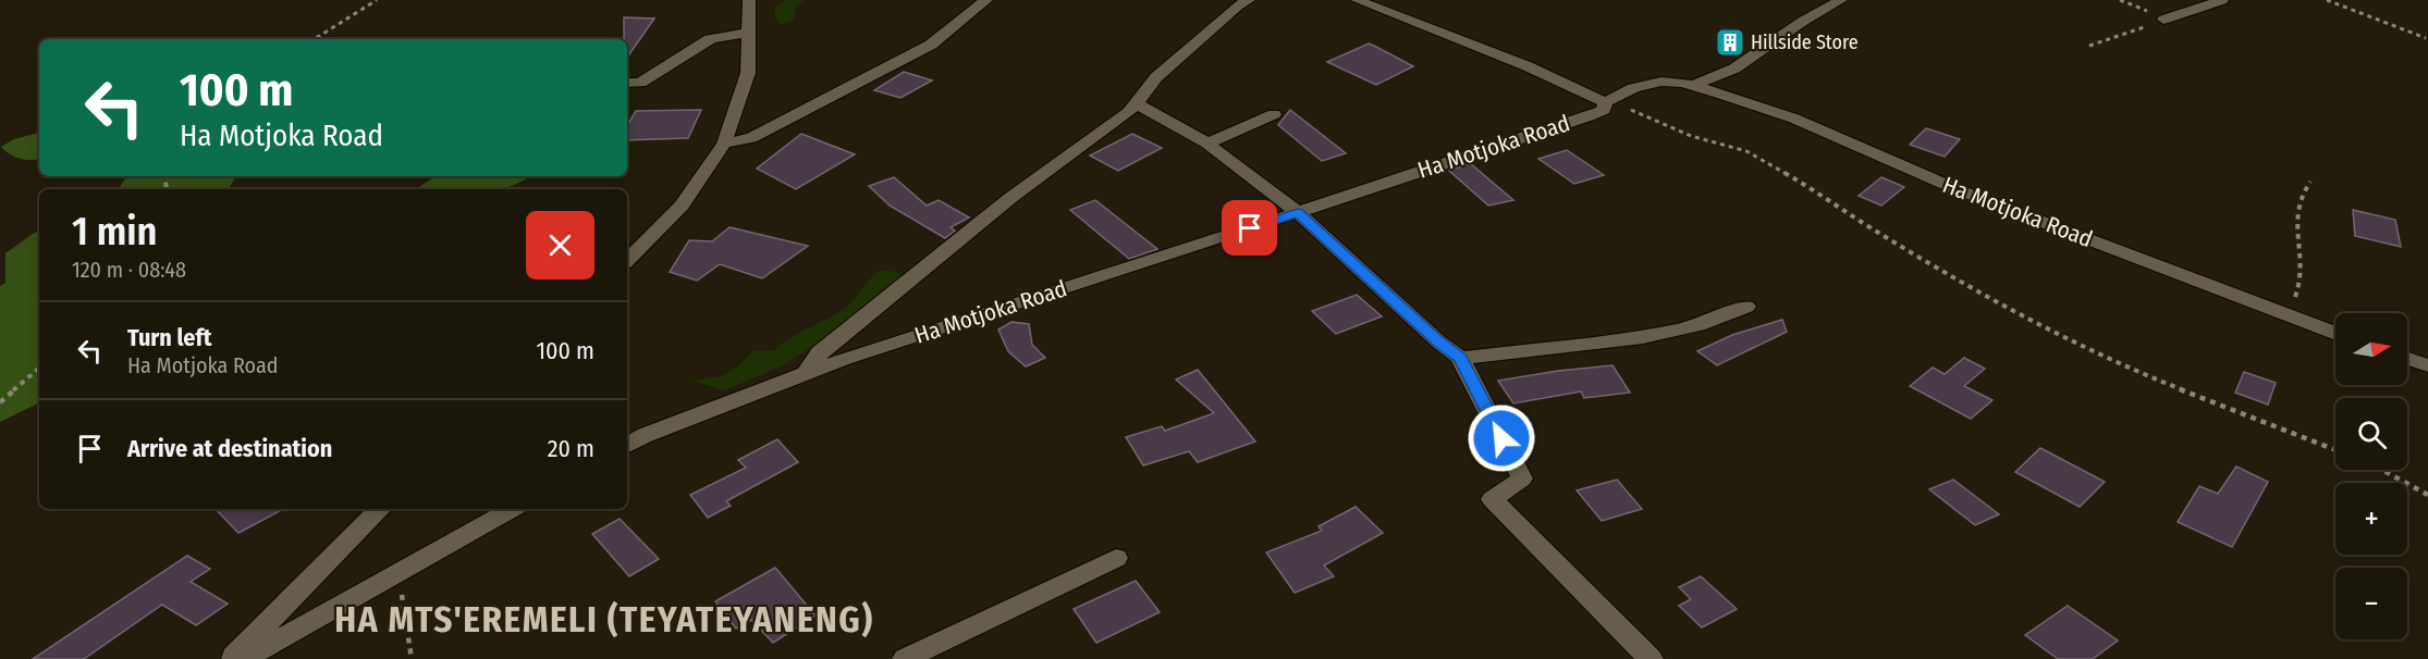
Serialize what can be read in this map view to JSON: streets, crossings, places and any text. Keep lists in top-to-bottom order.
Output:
{
  "streets": {
    "street": ["Ha Motjoka Road"]
  },
  "districts": ["HA MTS'EREMELI (TEYATEYANENG)"],
  "places": {
    "building": ["Hillside Store"]
  },
  "north": "right",
  "page": {
    "turn": ["100 m", "Ha Motjoka Road"],
    "heading": ["1 min", "120 m · 08:48"],
    "list": [
      {
        "name": "Turn left",
        "note": "Ha Motjoka Road",
        "value": "100 m"
      },
      {
        "name": "Arrive at destination",
        "value": "20 m"
      }
    ],
    "map_buttons": ["+", "−"]
  }
}
